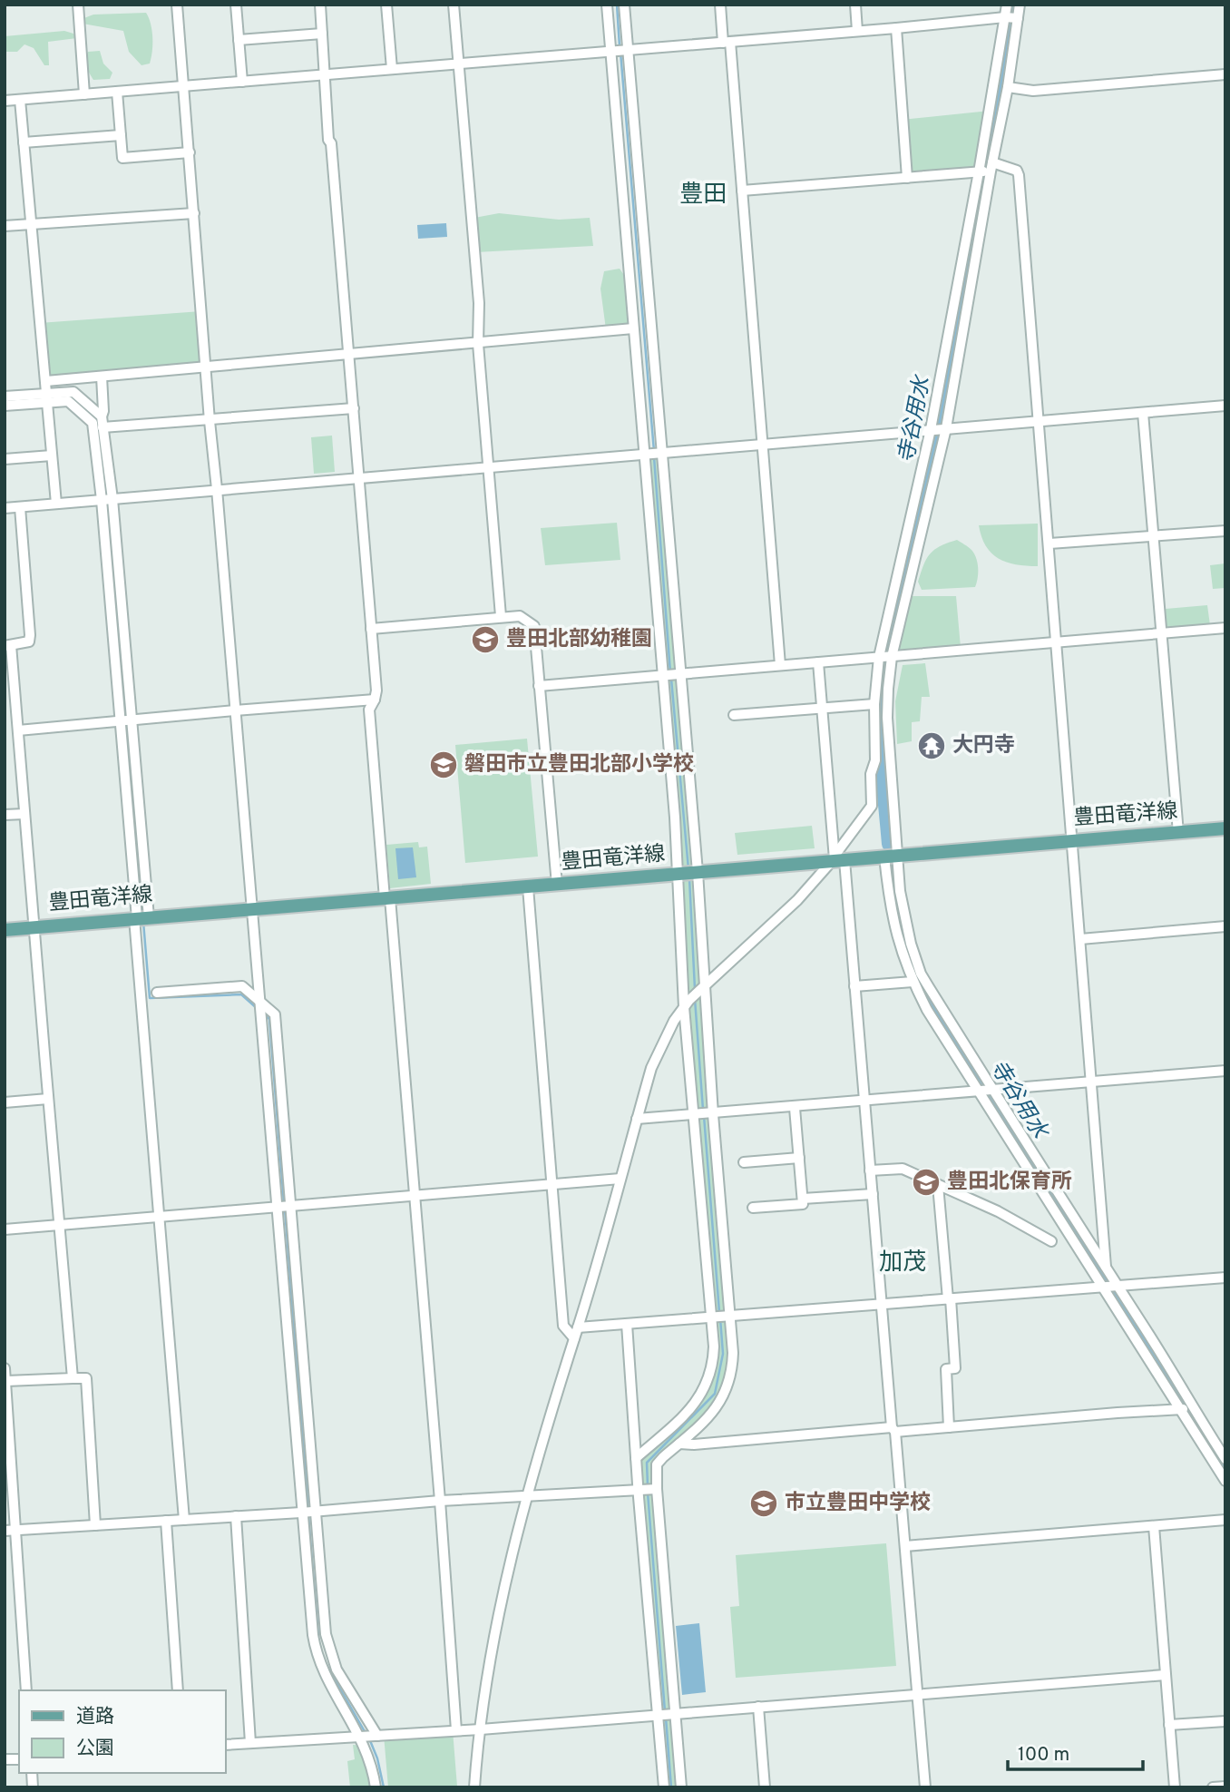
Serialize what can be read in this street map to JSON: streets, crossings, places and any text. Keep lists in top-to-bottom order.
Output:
{
  "streets": {
    "main road": ["豊田竜洋線"]
  },
  "districts": ["豊田", "加茂"],
  "water": ["寺谷用水"],
  "places": {
    "school or university": [
      "豊田北部幼稚園",
      "磐田市立豊田北部小学校",
      "豊田北保育所",
      "市立豊田中学校"
    ],
    "temple": ["大円寺"]
  },
  "legend": ["道路", "公園"],
  "scale_bar": "100 m"
}
